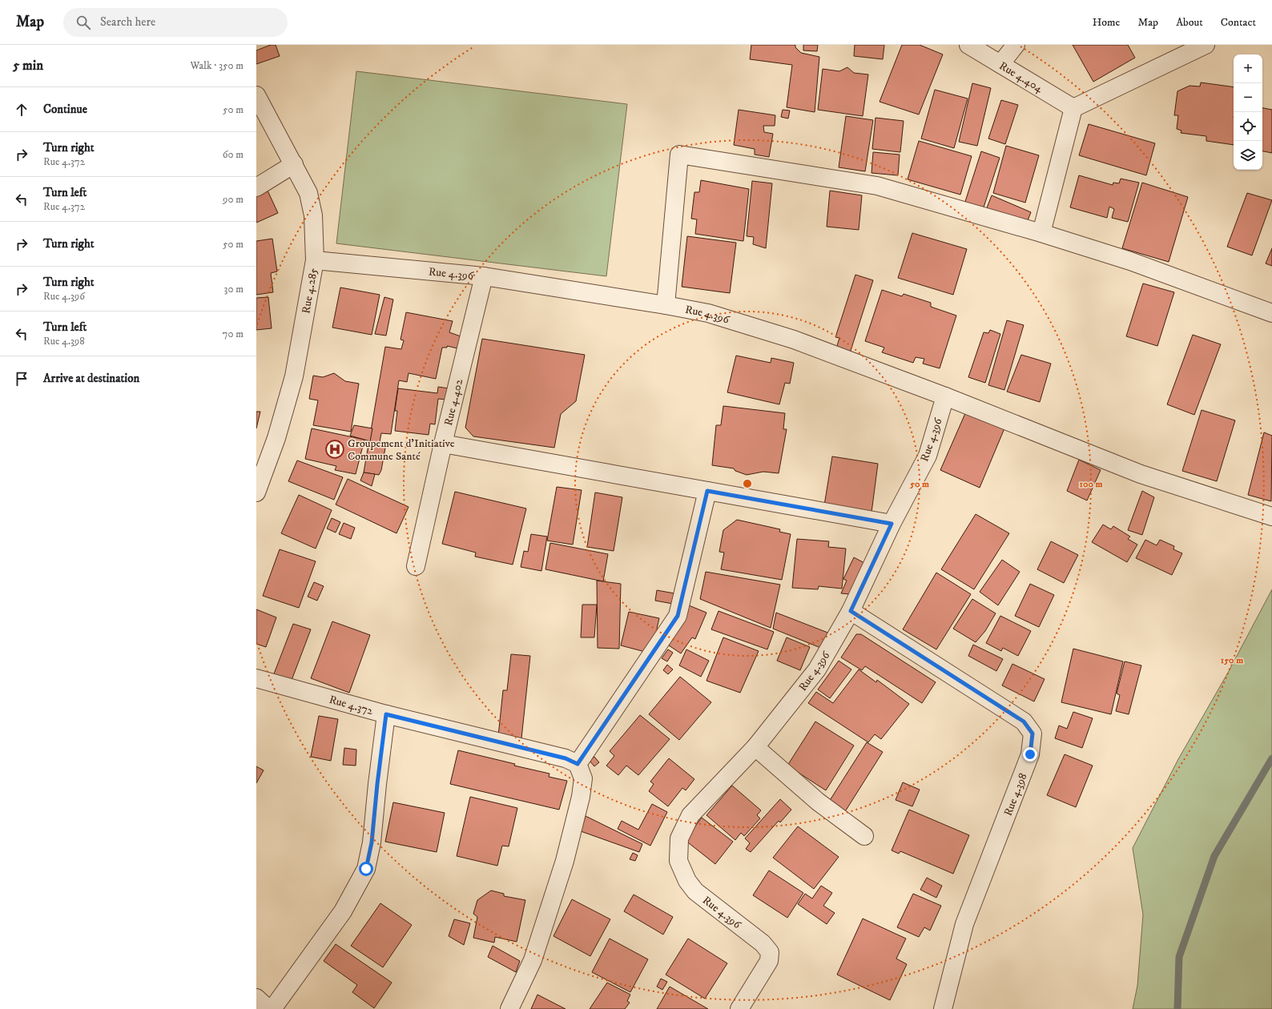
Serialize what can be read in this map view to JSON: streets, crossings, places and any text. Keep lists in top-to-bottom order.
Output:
{
  "streets": {
    "street": [
      "Rue 4.404",
      "Rue 4.396",
      "Rue 4.285",
      "Rue 4.402",
      "Rue 4.372",
      "Rue 4.398"
    ]
  },
  "crossings": [
    ["Rue 4.396", "Rue 4.285"],
    ["Rue 4.396", "Rue 4.402"],
    ["Rue 4.396", "Rue 4.398"]
  ],
  "places": {
    "hospital": ["Groupement d'Initiative Commune Santé"]
  },
  "page": {
    "header": "Map",
    "search": "Search here",
    "nav": [
      "Home",
      "Map",
      "About",
      "Contact"
    ],
    "heading": ["5 min", "Walk · 350 m"],
    "map_buttons": ["+", "−"],
    "list": [
      ["Continue", "50 m"],
      ["Turn right", "Rue 4.372", "60 m"],
      ["Turn left", "Rue 4.372", "90 m"],
      ["Turn right", "50 m"],
      ["Turn right", "Rue 4.396", "30 m"],
      ["Turn left", "Rue 4.398", "70 m"],
      "Arrive at destination"
    ]
  },
  "rings": ["50 m", "100 m", "150 m"]
}
